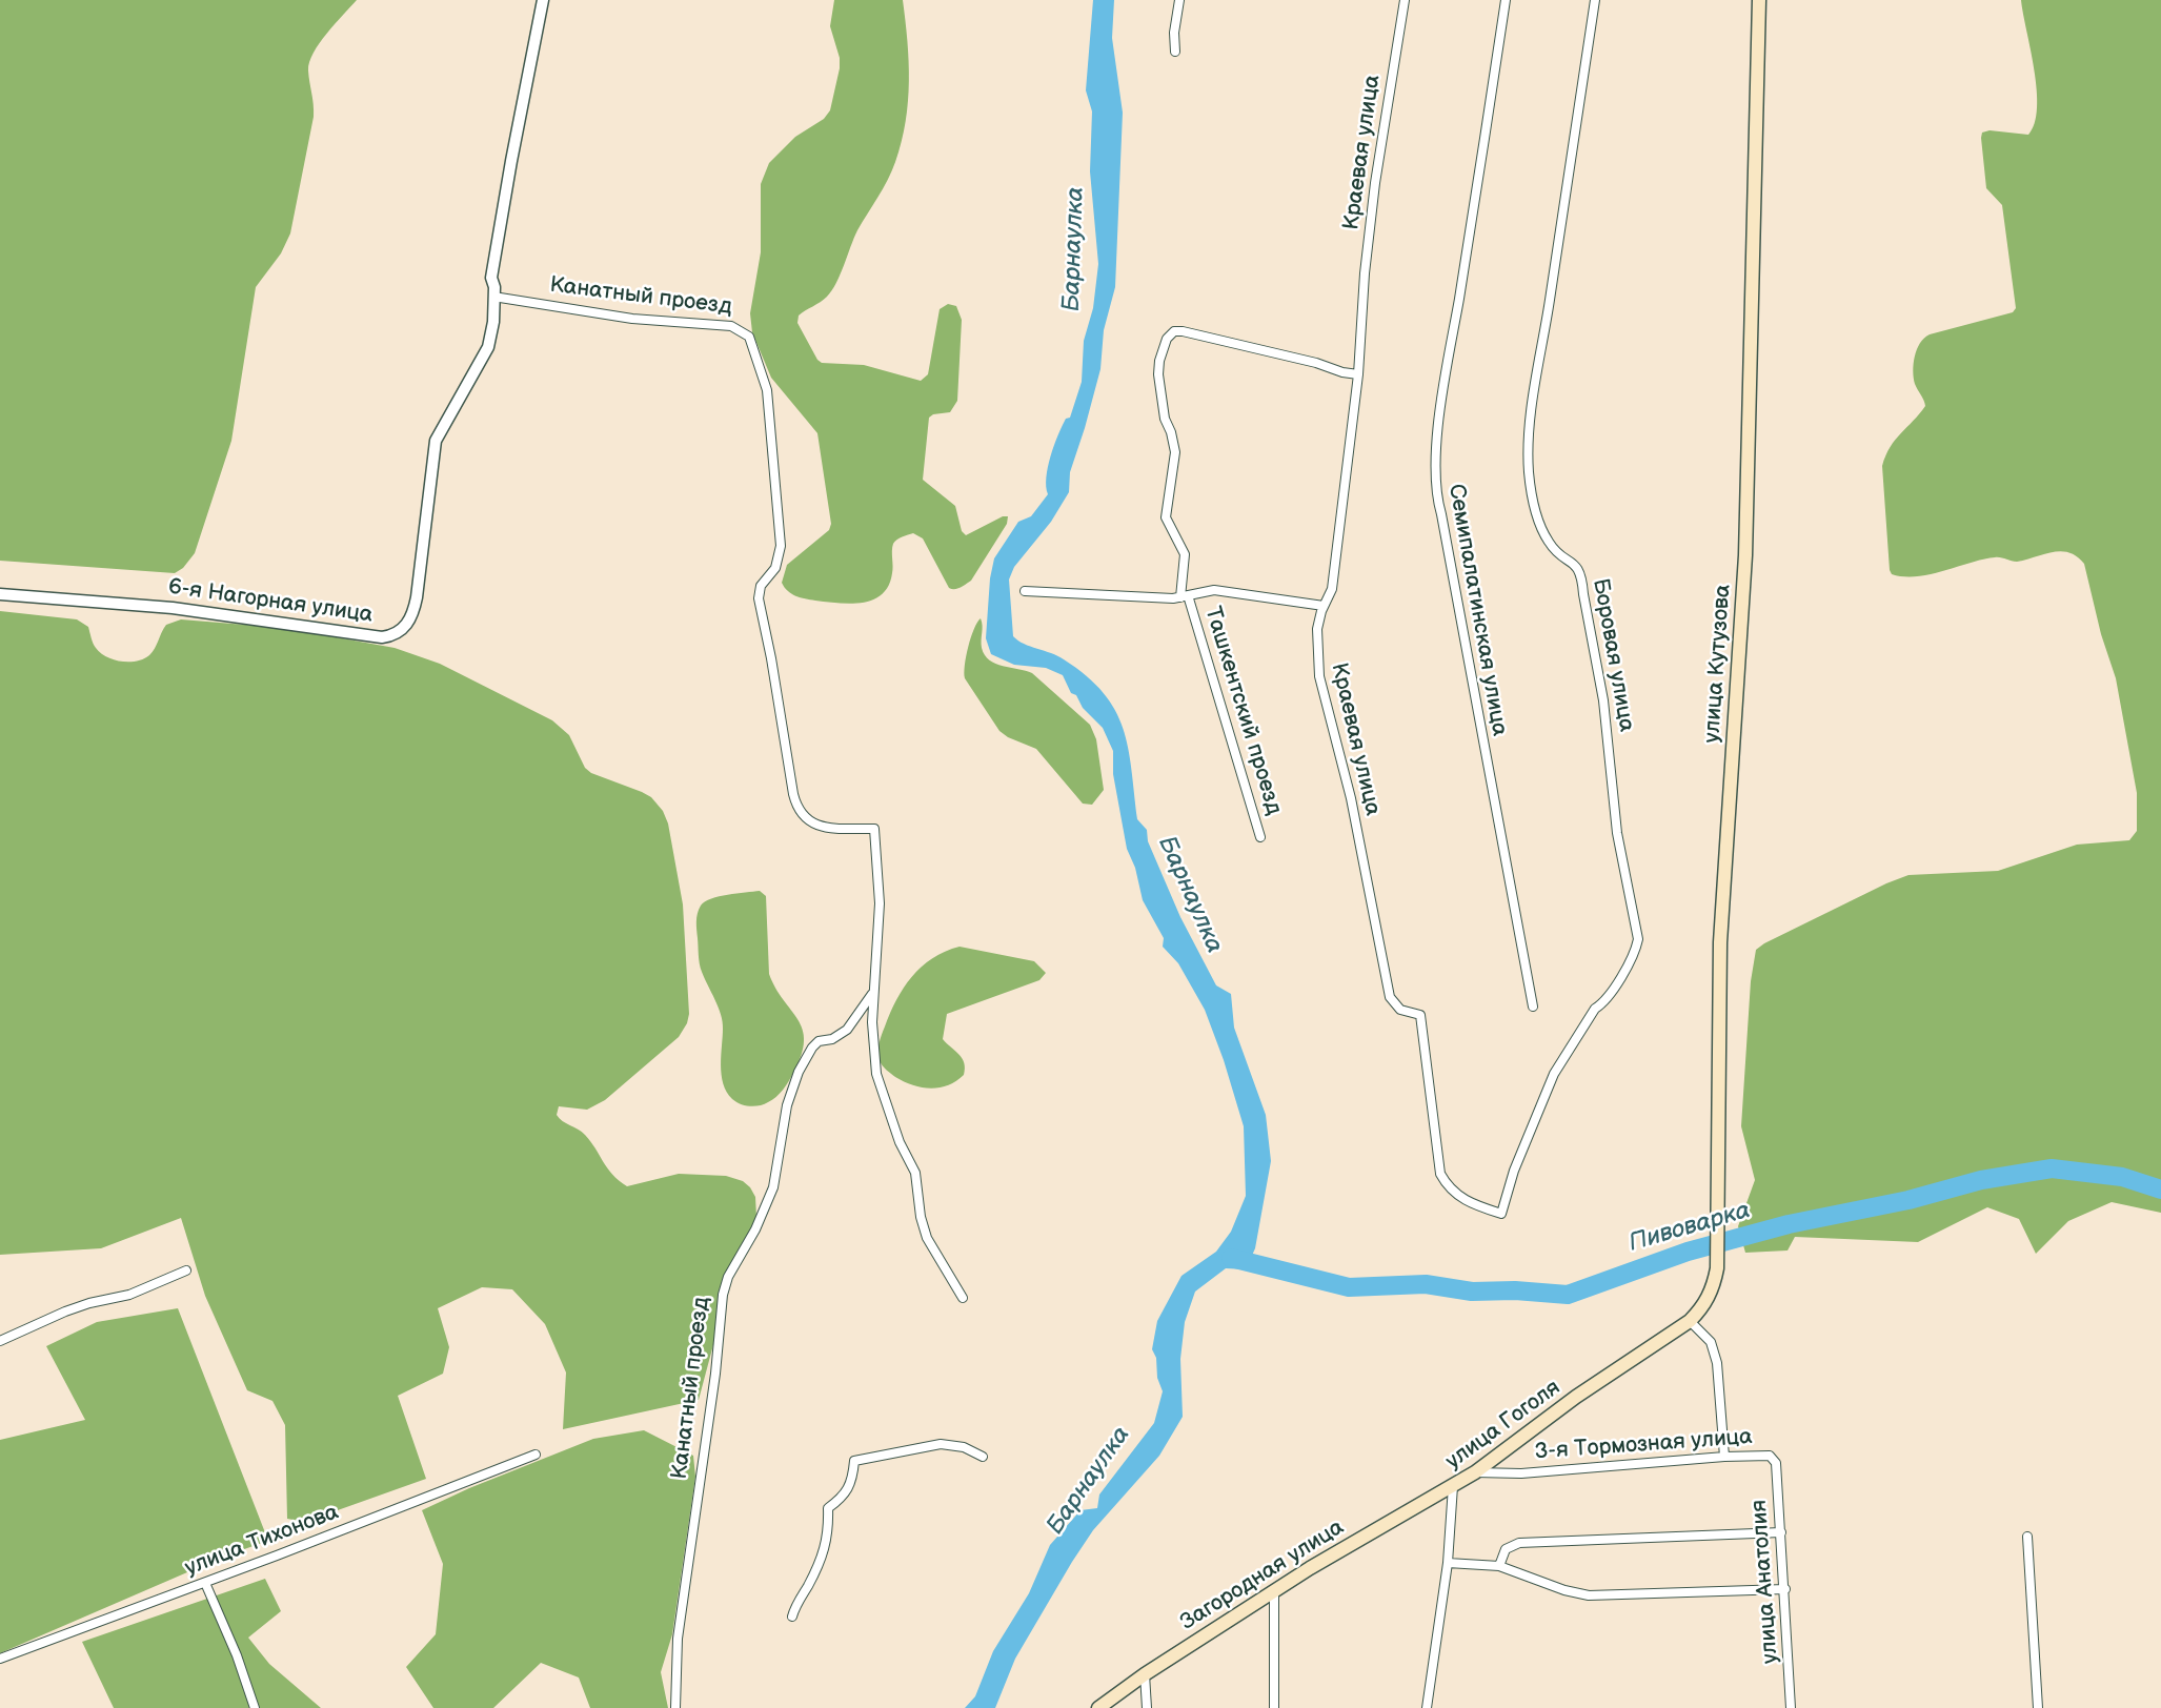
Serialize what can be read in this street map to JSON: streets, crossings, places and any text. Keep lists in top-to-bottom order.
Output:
{
  "streets": {
    "main road": ["улица Кутузова", "улица Гоголя", "Загородная улица"],
    "street": [
      "Краевая улица",
      "Канатный проезд",
      "6-я Нагорная улица",
      "Семипалатинская улица",
      "Боровая улица",
      "Ташкентский проезд",
      "3-я Тормозная улица",
      "улица Тихонова",
      "улица Анатолия"
    ]
  },
  "crossings": [
    ["Краевая улица", "Боровая улица"],
    ["Краевая улица", "Ташкентский проезд"],
    ["Канатный проезд", "6-я Нагорная улица"],
    ["улица Кутузова", "улица Гоголя"],
    ["улица Гоголя", "3-я Тормозная улица"],
    ["улица Гоголя", "Загородная улица"],
    ["3-я Тормозная улица", "улица Анатолия"]
  ],
  "water": ["Барнаулка", "Пивоварка"]
}
